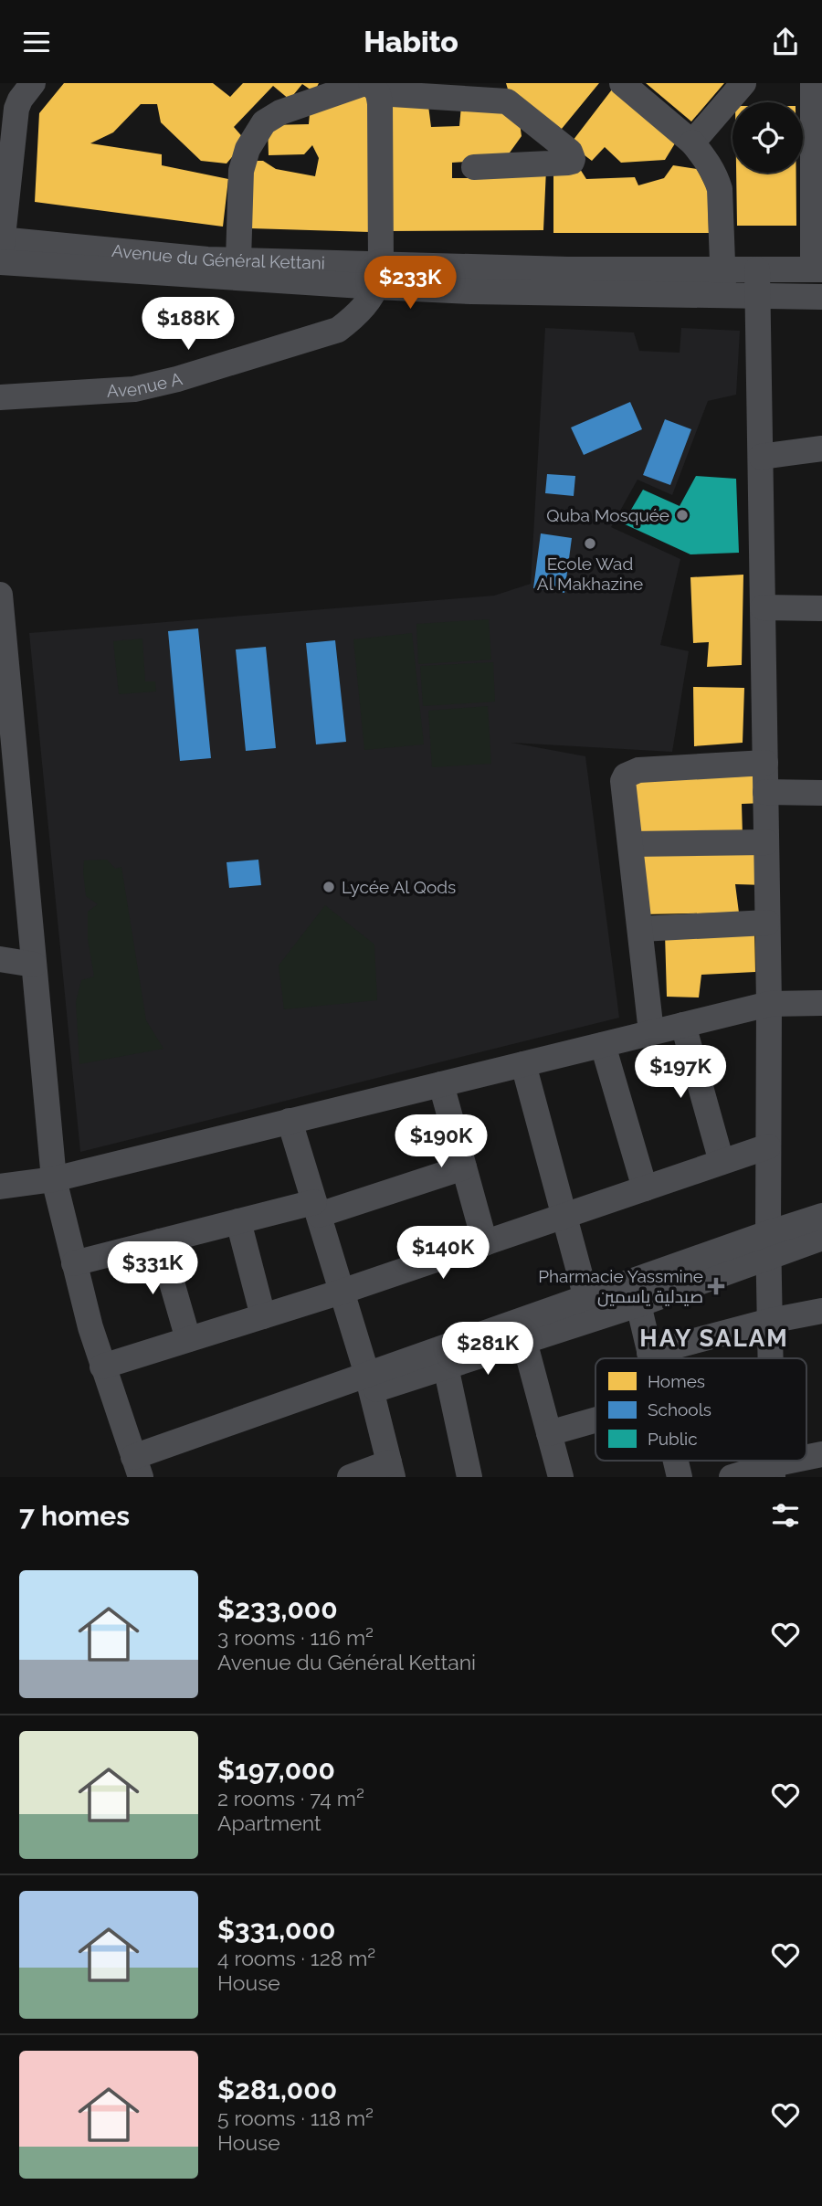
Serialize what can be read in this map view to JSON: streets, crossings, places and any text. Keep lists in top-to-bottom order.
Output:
{
  "streets": {
    "street": ["Avenue du Général Kettani", "Avenue A"]
  },
  "crossings": [
    ["Avenue du Général Kettani", "Avenue A"]
  ],
  "districts": ["HAY SALAM"],
  "places": {
    "other": ["Quba Mosquée", "Ecole Wad Al Makhazine", "Lycée Al Qods"],
    "health": ["Pharmacie Yassmine صيدلية ياسمين"]
  },
  "legend": ["Homes", "Schools", "Public"],
  "page": {
    "header": "Habito",
    "price": [
      "$233K",
      "$188K",
      "$197K",
      "$190K",
      "$140K",
      "$331K",
      "$281K"
    ],
    "heading": "7 homes",
    "list": [
      {
        "name": "$233,000",
        "note": "3 rooms · 116 m² · Avenue du Général Kettani"
      },
      {
        "name": "$197,000",
        "note": "2 rooms · 74 m² · Apartment"
      },
      {
        "name": "$331,000",
        "note": "4 rooms · 128 m² · House"
      },
      {
        "name": "$281,000",
        "note": "5 rooms · 118 m² · House"
      }
    ]
  }
}
